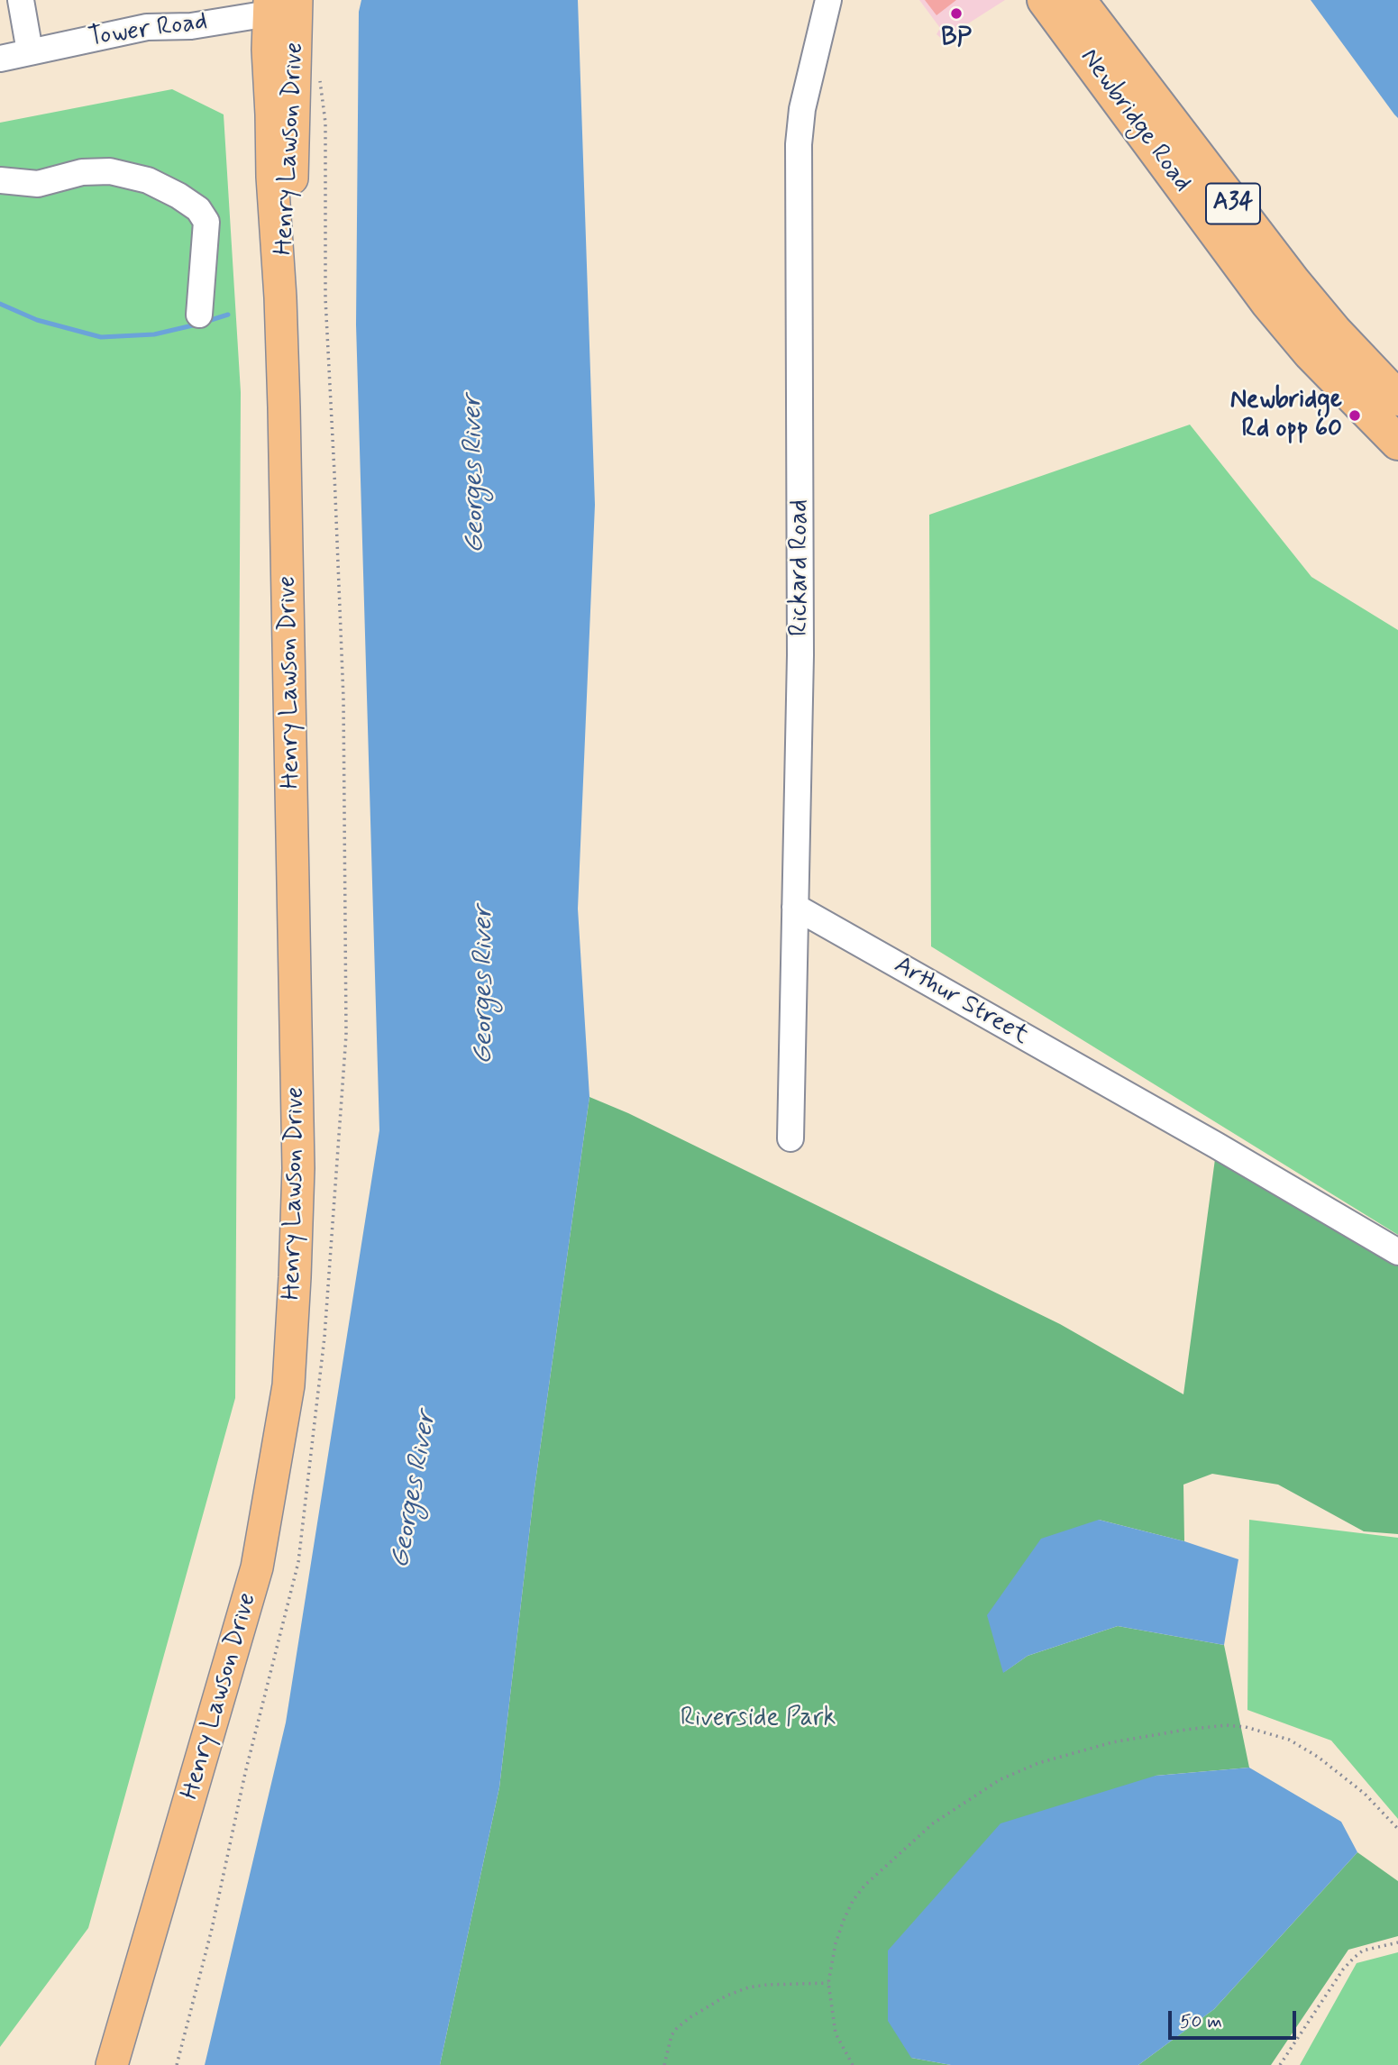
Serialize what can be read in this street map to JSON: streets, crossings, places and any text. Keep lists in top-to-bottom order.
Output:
{
  "streets": {
    "highway": ["Newbridge Road", "A34"],
    "main road": ["Henry Lawson Drive"],
    "street": ["Tower Road", "Rickard Road", "Arthur Street"]
  },
  "crossings": [
    ["Tower Road", "Henry Lawson Drive"],
    ["Rickard Road", "Arthur Street"]
  ],
  "water": ["Georges River"],
  "parks": ["Riverside Park"],
  "places": ["BP", "Newbridge Rd opp 60"],
  "scale_bar": "50 m"
}
